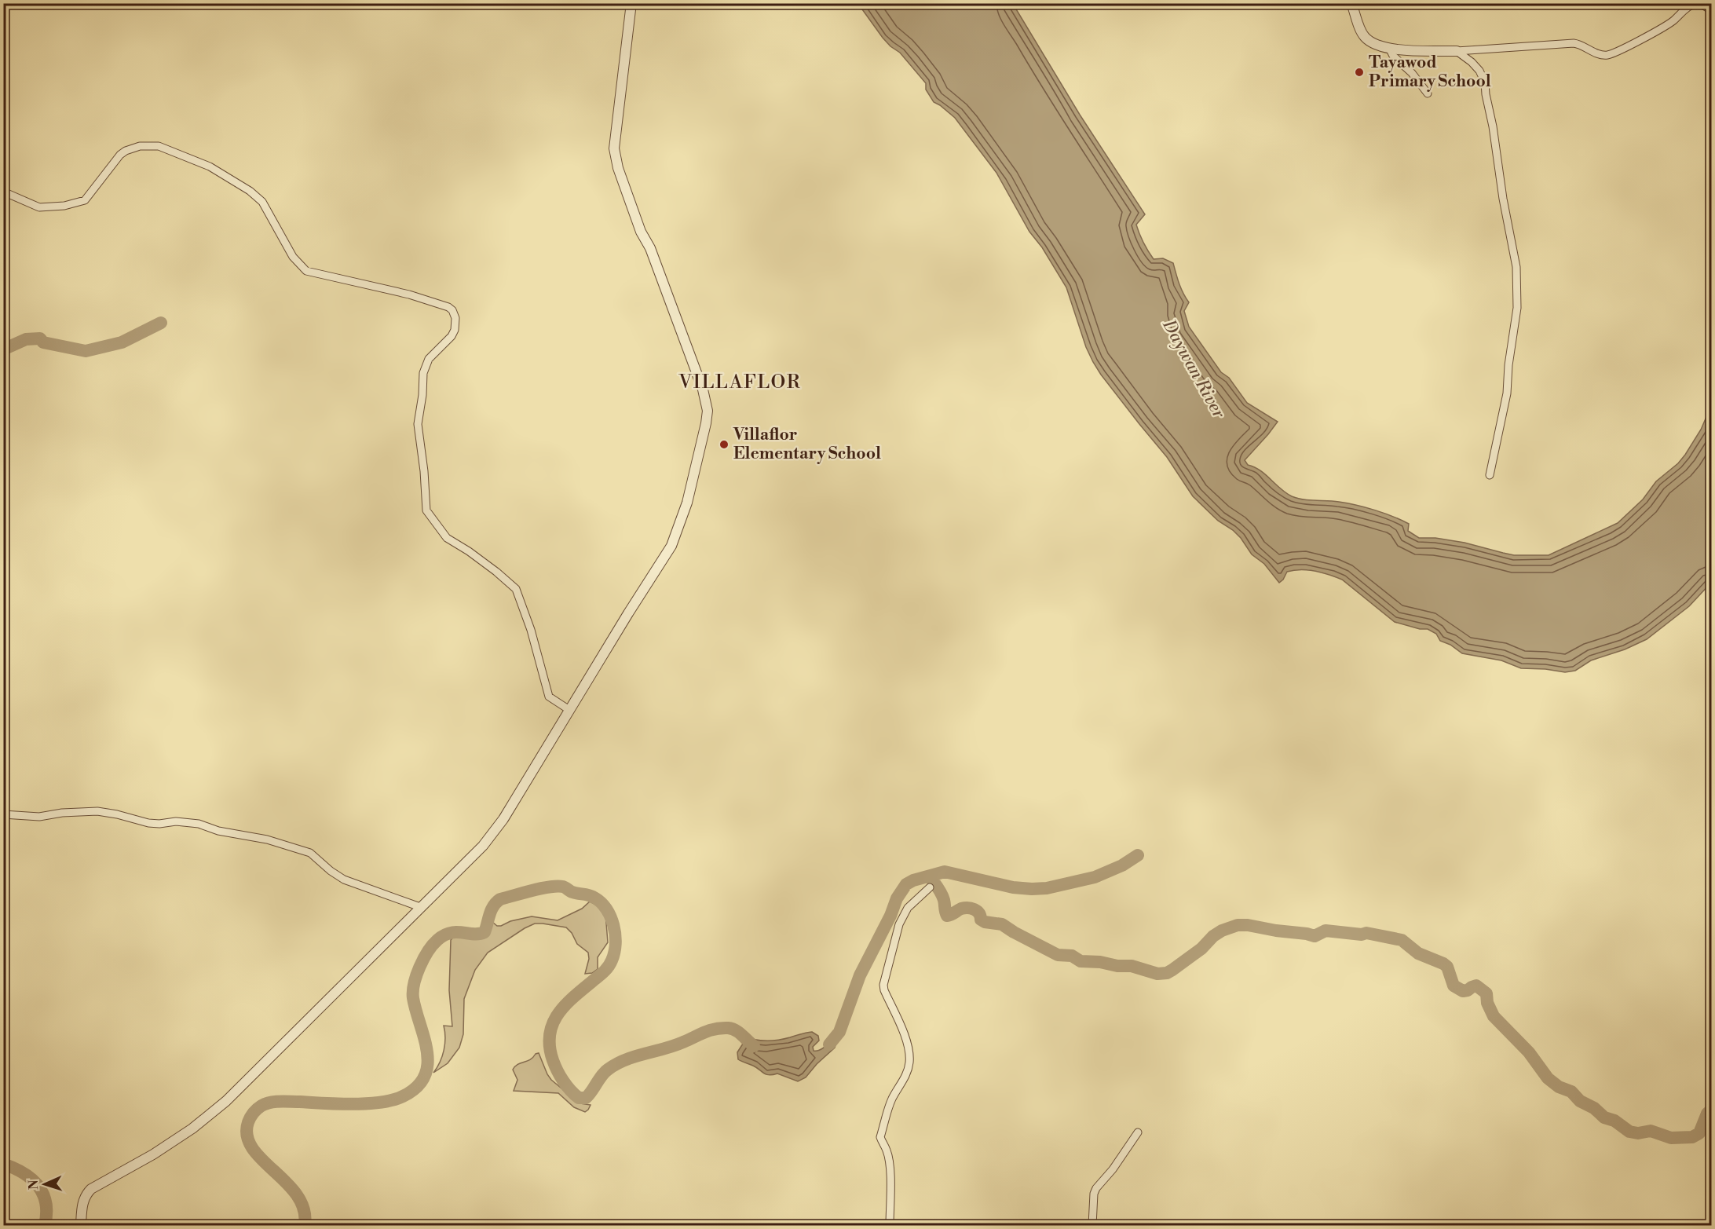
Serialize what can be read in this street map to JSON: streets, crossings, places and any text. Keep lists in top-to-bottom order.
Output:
{
  "districts": ["VILLAFLOR"],
  "water": ["Daywan River"],
  "places": ["Tayawod Primary School", "Villaflor Elementary School"],
  "north": "left"
}
